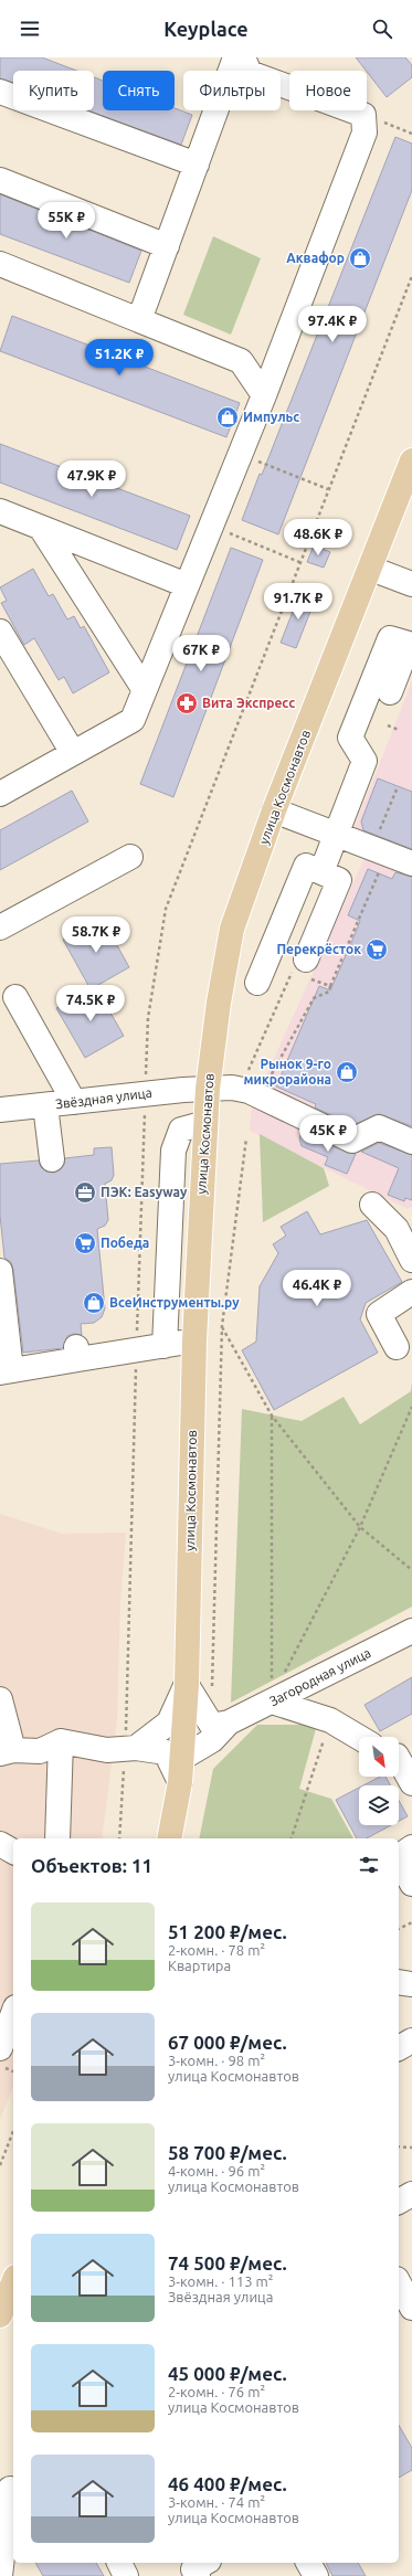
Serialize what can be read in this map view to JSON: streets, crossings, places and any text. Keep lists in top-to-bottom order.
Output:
{
  "streets": {
    "main road": ["улица Космонавтов"],
    "street": ["Звёздная улица", "Загородная улица"]
  },
  "crossings": [
    ["улица Космонавтов", "Звёздная улица"],
    ["улица Космонавтов", "Загородная улица"]
  ],
  "places": {
    "shop": [
      "Аквафор",
      "Импульс",
      "Рынок 9-го микрорайона",
      "ВсеИнструменты.ру"
    ],
    "pharmacy": ["Вита Экспресс"],
    "supermarket": ["Перекрёсток", "Победа"],
    "office": ["ПЭК: Easyway"]
  },
  "north": "bottom right",
  "page": {
    "header": "Keyplace",
    "chip": [
      "Купить",
      "Снять",
      "Фильтры",
      "Новое"
    ],
    "price": [
      "55K ₽",
      "97.4K ₽",
      "51.2K ₽",
      "47.9K ₽",
      "48.6K ₽",
      "91.7K ₽",
      "67K ₽",
      "58.7K ₽",
      "74.5K ₽",
      "45K ₽",
      "46.4K ₽"
    ],
    "heading": "Объектов: 11",
    "list": [
      {
        "name": "51 200 ₽/мес.",
        "note": "2-комн. · 78 m² · Квартира"
      },
      {
        "name": "67 000 ₽/мес.",
        "note": "3-комн. · 98 m² · улица Космонавтов"
      },
      {
        "name": "58 700 ₽/мес.",
        "note": "4-комн. · 96 m² · улица Космонавтов"
      },
      {
        "name": "74 500 ₽/мес.",
        "note": "3-комн. · 113 m² · Звёздная улица"
      },
      {
        "name": "45 000 ₽/мес.",
        "note": "2-комн. · 76 m² · улица Космонавтов"
      },
      {
        "name": "46 400 ₽/мес.",
        "note": "3-комн. · 74 m² · улица Космонавтов"
      }
    ]
  }
}
